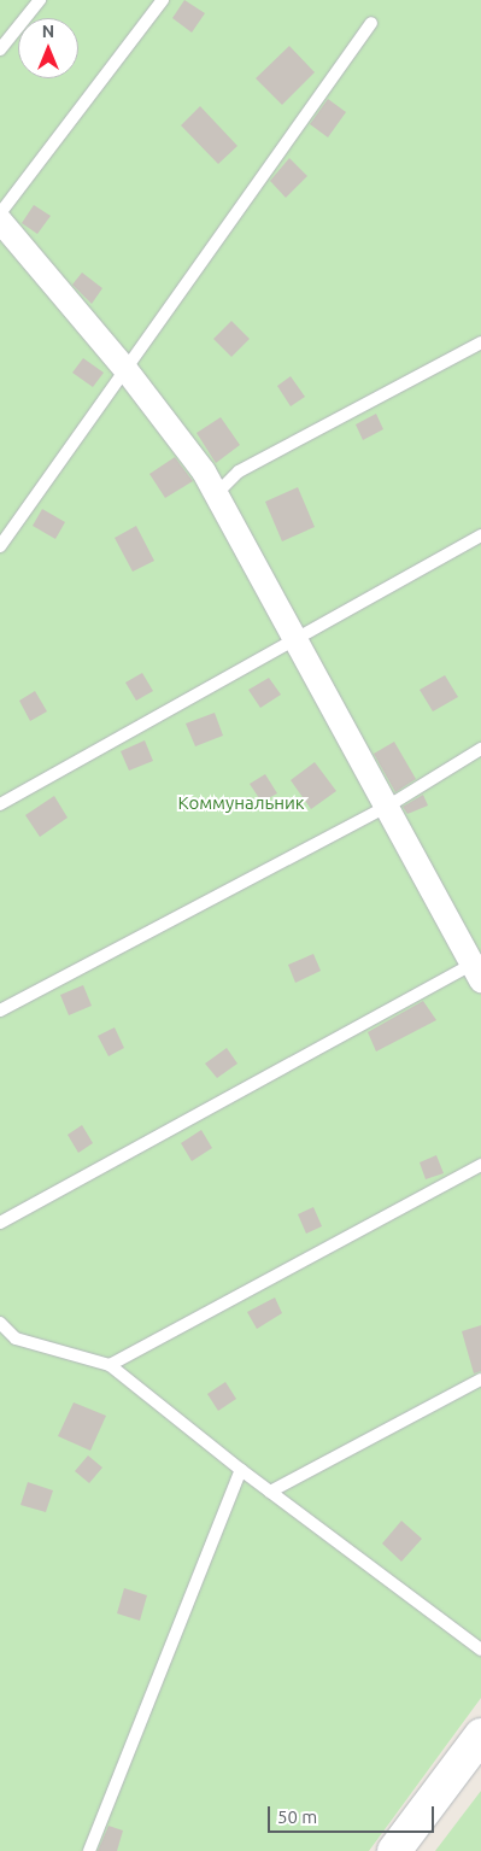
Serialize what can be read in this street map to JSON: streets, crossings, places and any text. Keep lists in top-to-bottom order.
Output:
{
  "parks": ["Коммунальник"],
  "scale_bar": "50 m",
  "north": "top"
}
